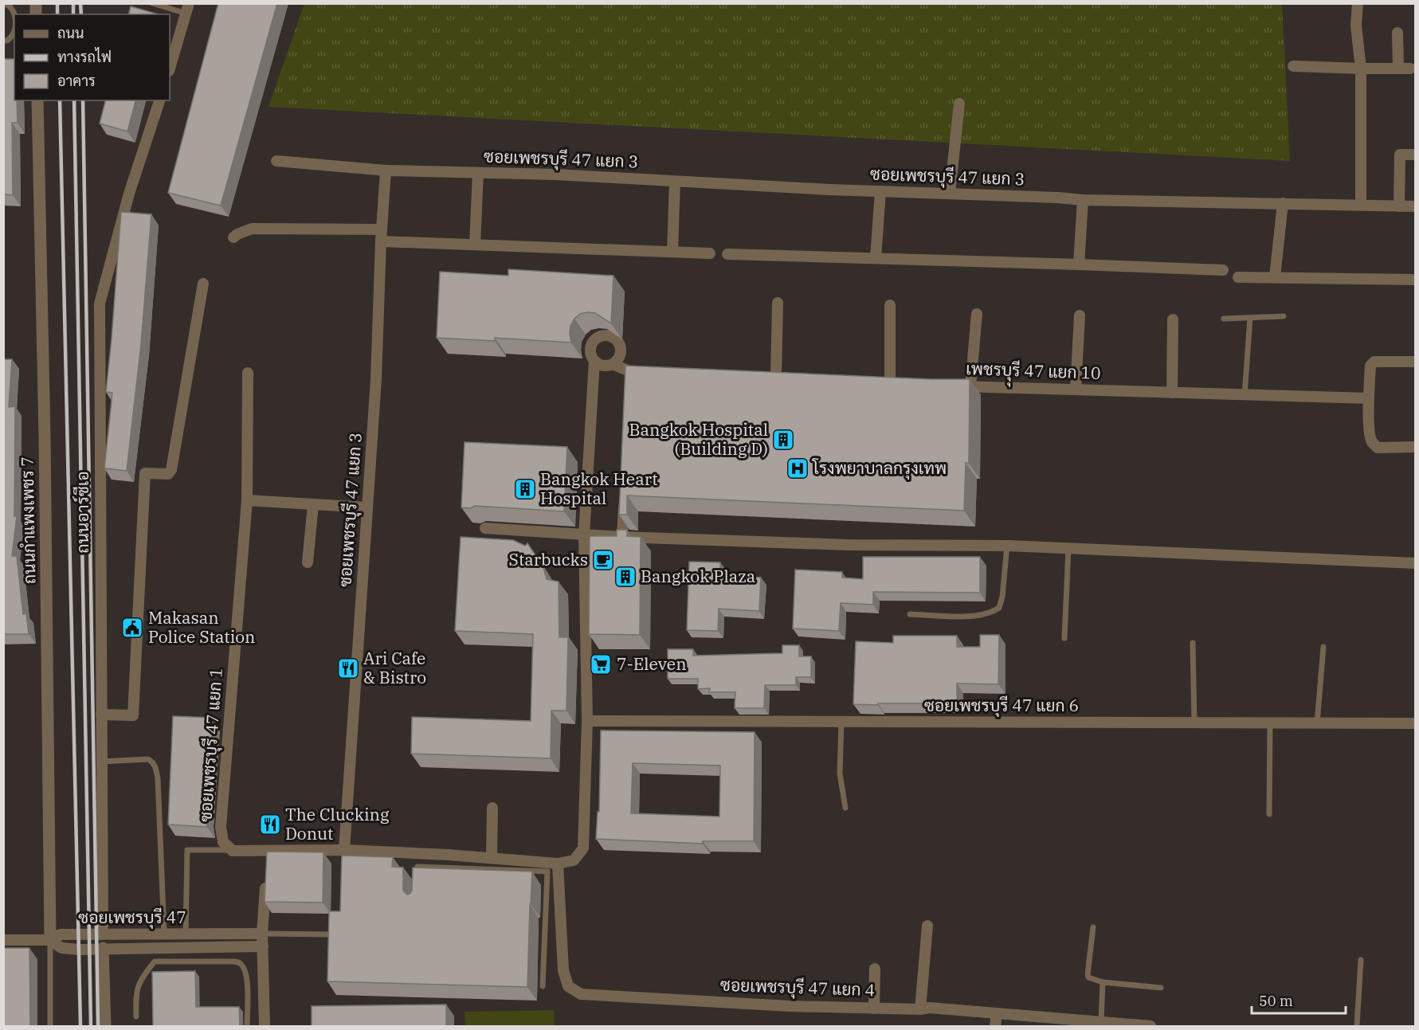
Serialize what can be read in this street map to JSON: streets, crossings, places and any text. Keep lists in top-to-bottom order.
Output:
{
  "streets": {
    "street": [
      "ซอยเพชรบุรี 47 แยก 3",
      "เพชรบุุรี 47 แยก 10",
      "ถนนอาร์ซีเอ",
      "ถนนกำแพงเพชร 7",
      "ซอยเพชรบุรี 47 แยก 6",
      "ซอยเพชรบุรี 47 แยก 1",
      "ซอยเพชรบุรี 47",
      "ซอยเพชรบุรี 47 แยก 4"
    ]
  },
  "crossings": [
    ["ถนนอาร์ซีเอ", "ซอยเพชรบุรี 47"],
    ["ถนนกำแพงเพชร 7", "ซอยเพชรบุรี 47"]
  ],
  "places": {
    "building": ["Bangkok Hospital (Building D)", "Bangkok Heart Hospital", "Bangkok Plaza"],
    "hospital": ["โรงพยาบาลกรุงเทพ"],
    "cafe": ["Starbucks"],
    "public building": ["Makasan Police Station"],
    "supermarket": ["7-Eleven"],
    "restaurant": ["Ari Cafe & Bistro", "The Clucking Donut"]
  },
  "legend": ["ถนน", "ทางรถไฟ", "อาคาร"],
  "scale_bar": "50 m"
}
